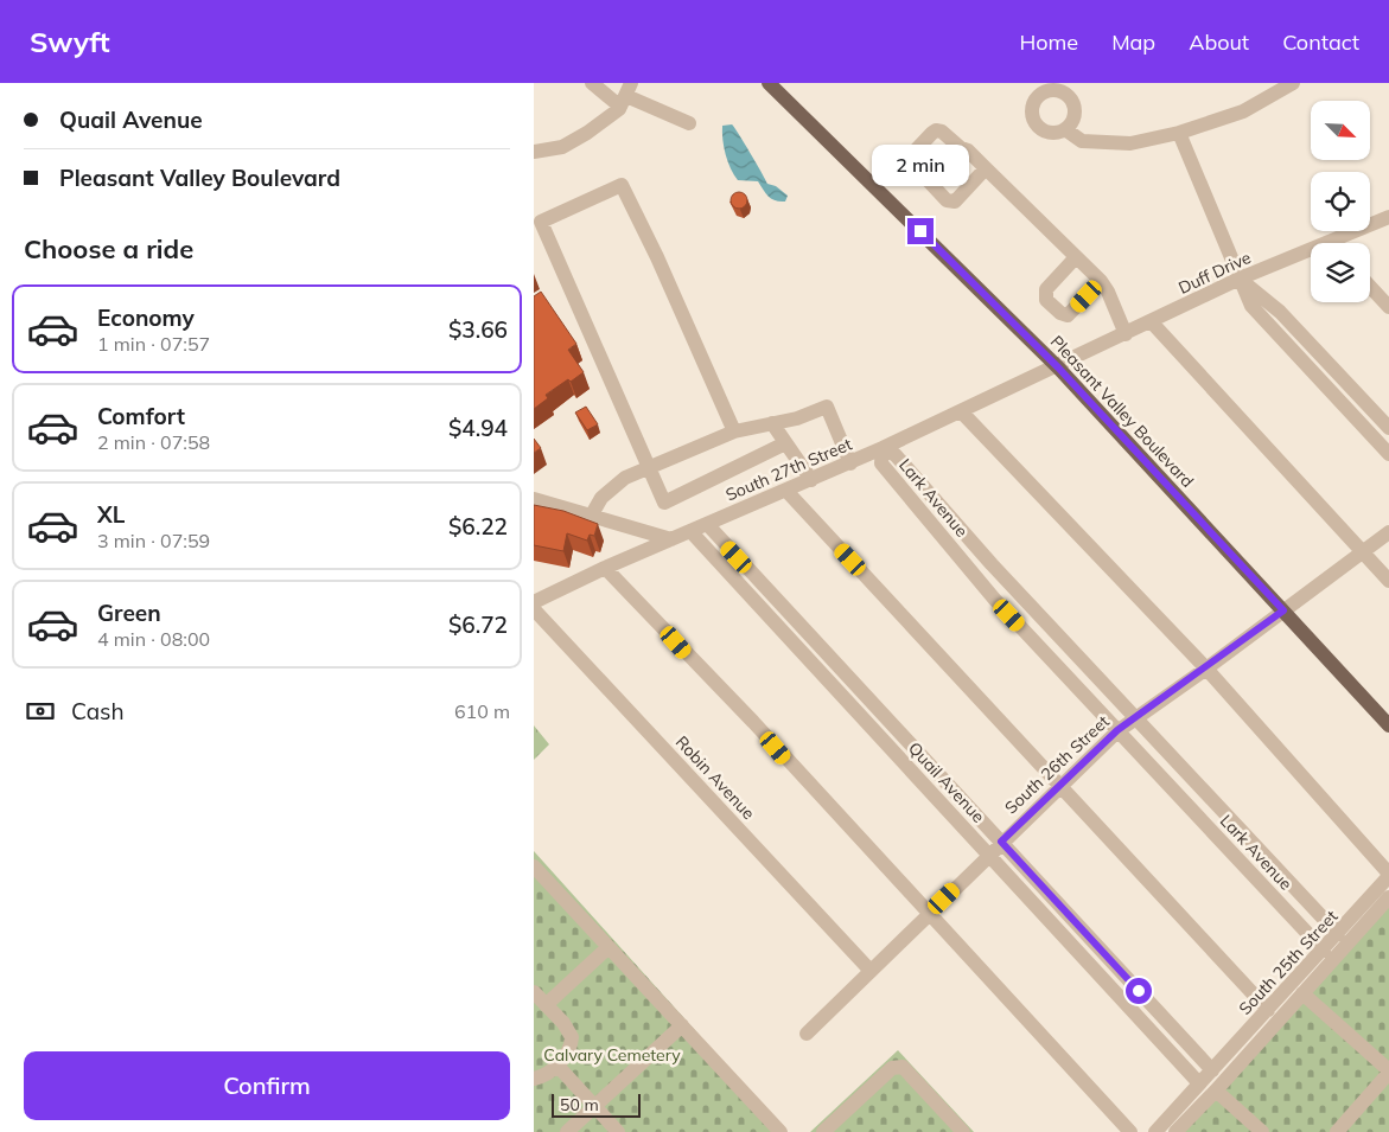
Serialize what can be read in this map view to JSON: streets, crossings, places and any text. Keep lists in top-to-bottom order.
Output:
{
  "streets": {
    "main road": ["Pleasant Valley Boulevard"],
    "street": [
      "Duff Drive",
      "South 27th Street",
      "Lark Avenue",
      "South 26th Street",
      "Robin Avenue",
      "Quail Avenue",
      "South 25th Street"
    ]
  },
  "crossings": [
    ["Duff Drive", "Pleasant Valley Boulevard"],
    ["Duff Drive", "South 27th Street"],
    ["Pleasant Valley Boulevard", "South 27th Street"],
    ["Pleasant Valley Boulevard", "South 26th Street"],
    ["South 27th Street", "Lark Avenue"],
    ["South 27th Street", "Quail Avenue"],
    ["Lark Avenue", "South 26th Street"],
    ["Lark Avenue", "South 25th Street"],
    ["South 26th Street", "Robin Avenue"],
    ["South 26th Street", "Quail Avenue"],
    ["Quail Avenue", "South 25th Street"]
  ],
  "parks": ["Calvary Cemetery"],
  "scale_bar": "50 m",
  "north": "bottom right",
  "page": {
    "header": "Swyft",
    "nav": [
      "Home",
      "Map",
      "About",
      "Contact"
    ],
    "banner": ["Quail Avenue", "Pleasant Valley Boulevard"],
    "bubble": "2 min",
    "heading": "Choose a ride",
    "list": [
      {
        "name": "Economy",
        "note": "1 min · 07:57",
        "value": "$3.66"
      },
      {
        "name": "Comfort",
        "note": "2 min · 07:58",
        "value": "$4.94"
      },
      {
        "name": "XL",
        "note": "3 min · 07:59",
        "value": "$6.22"
      },
      {
        "name": "Green",
        "note": "4 min · 08:00",
        "value": "$6.72"
      }
    ],
    "pay": ["Cash", "610 m"],
    "buttons": "Confirm",
    "scale": "50 m"
  }
}
